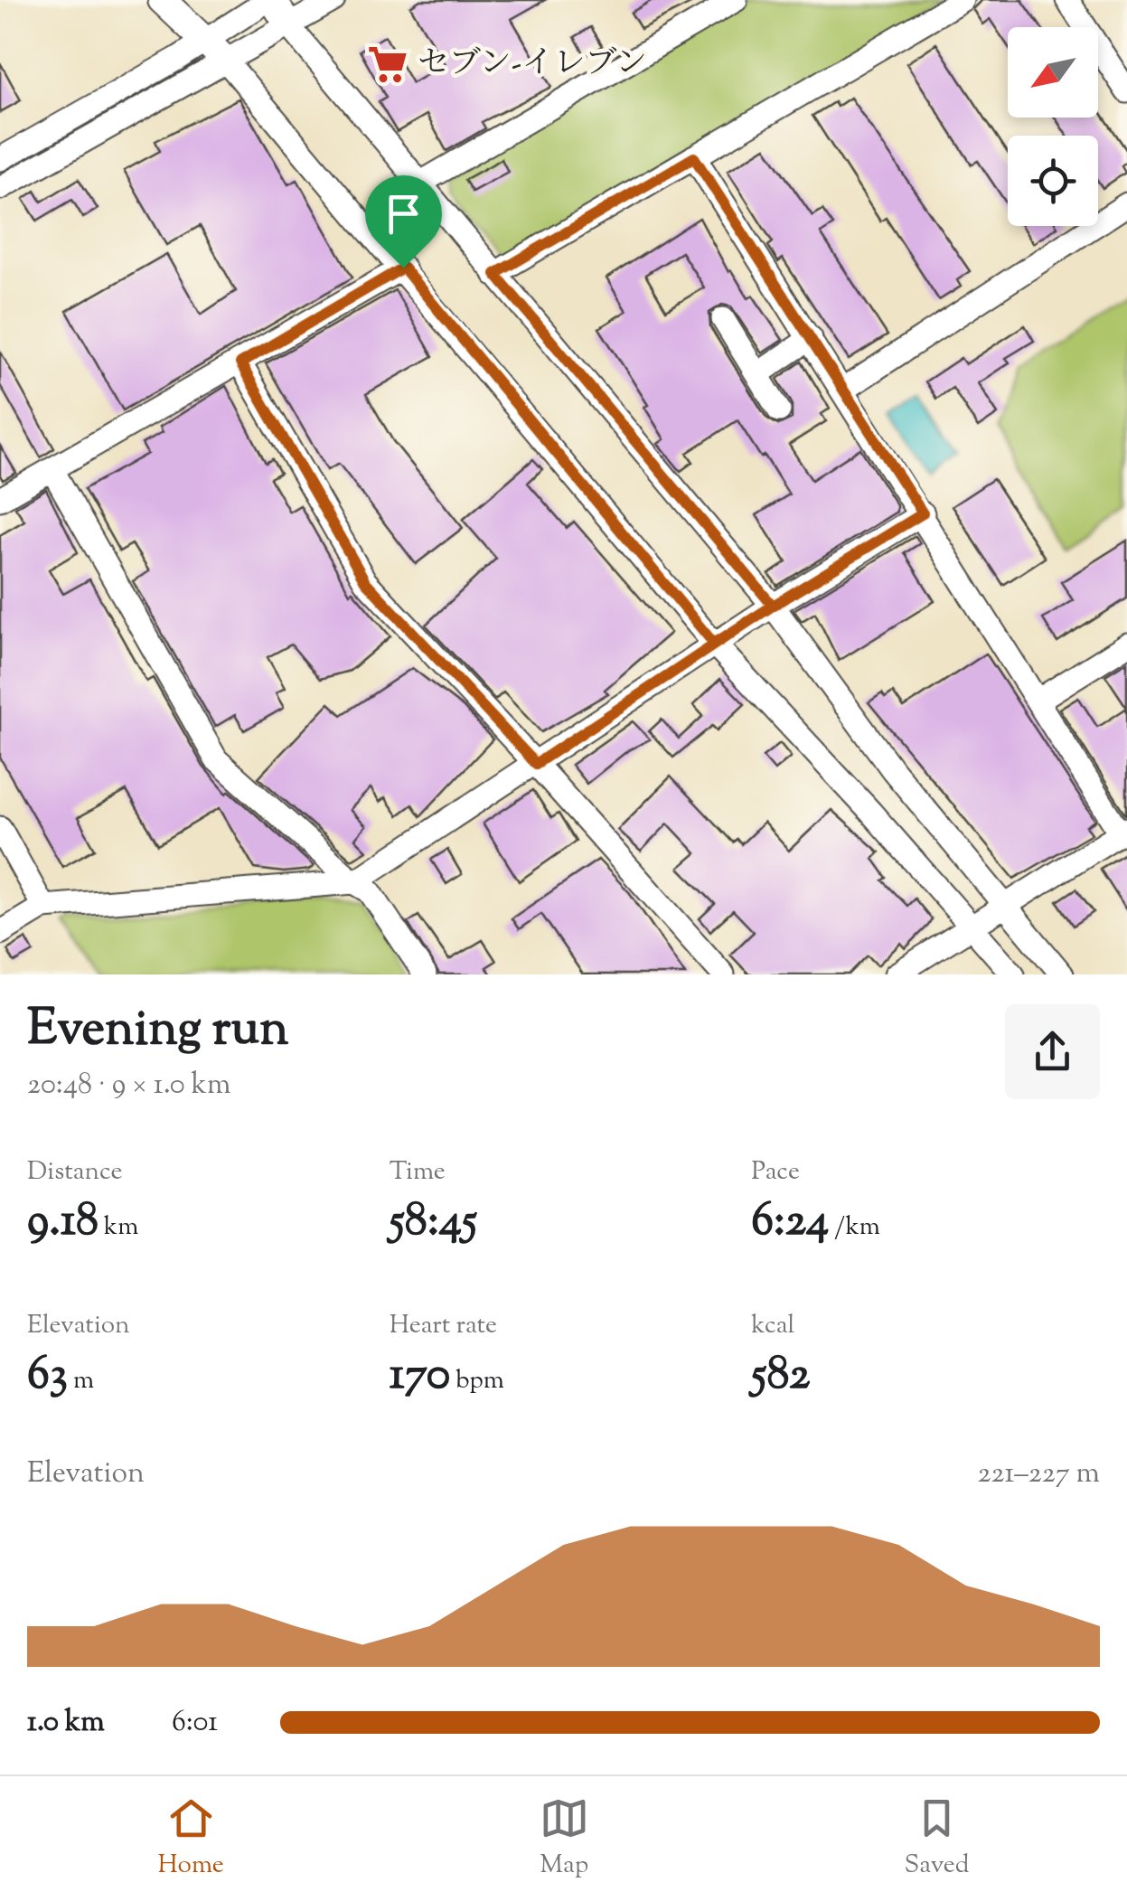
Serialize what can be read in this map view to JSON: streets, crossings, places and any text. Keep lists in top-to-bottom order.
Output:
{
  "places": {
    "supermarket": ["セブン-イレブン"]
  },
  "north": "bottom left",
  "page": {
    "heading": ["Evening run", "20:48 · 9 × 1.0 km"],
    "stats": [
      ["Distance", "9.18 km"],
      ["Time", "58:45"],
      ["Pace", "6:24 /km"],
      ["Elevation", "63 m"],
      ["Heart rate", "170 bpm"],
      ["kcal", "582"]
    ],
    "chart": ["Elevation", "221–227 m"],
    "list": [
      {
        "name": "1.0 km",
        "note": "6:01"
      }
    ],
    "tabs": ["Home", "Map", "Saved"]
  }
}
